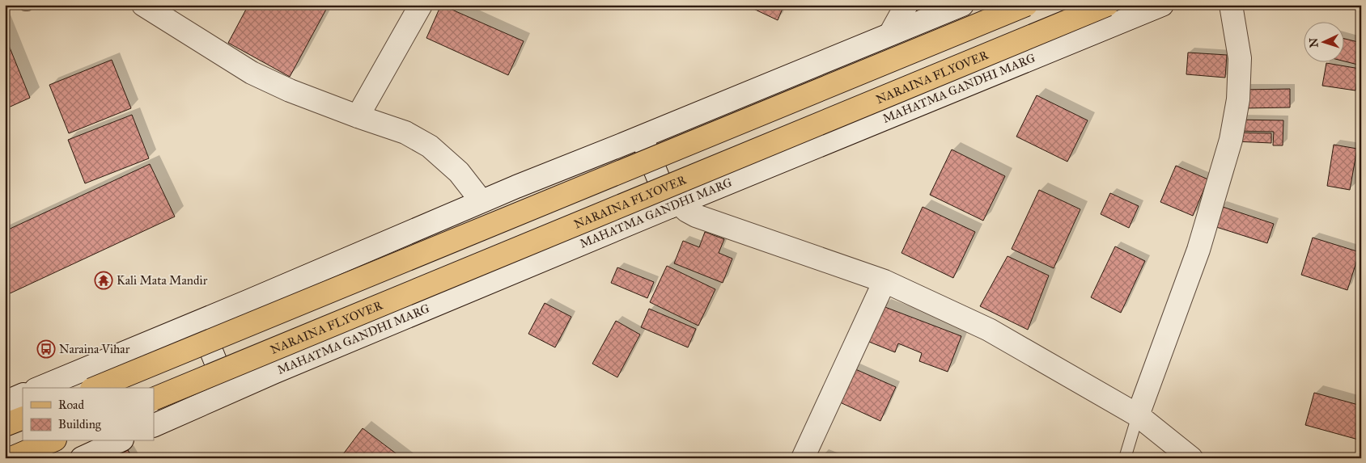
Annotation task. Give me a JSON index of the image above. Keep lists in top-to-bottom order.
{
  "streets": {
    "main road": ["NARAINA FLYOVER", "MAHATMA GANDHI MARG"]
  },
  "places": {
    "temple": ["Kali Mata Mandir"],
    "bus stop": ["Naraina Vihar"]
  },
  "legend": ["Road", "Building"],
  "north": "left"
}
